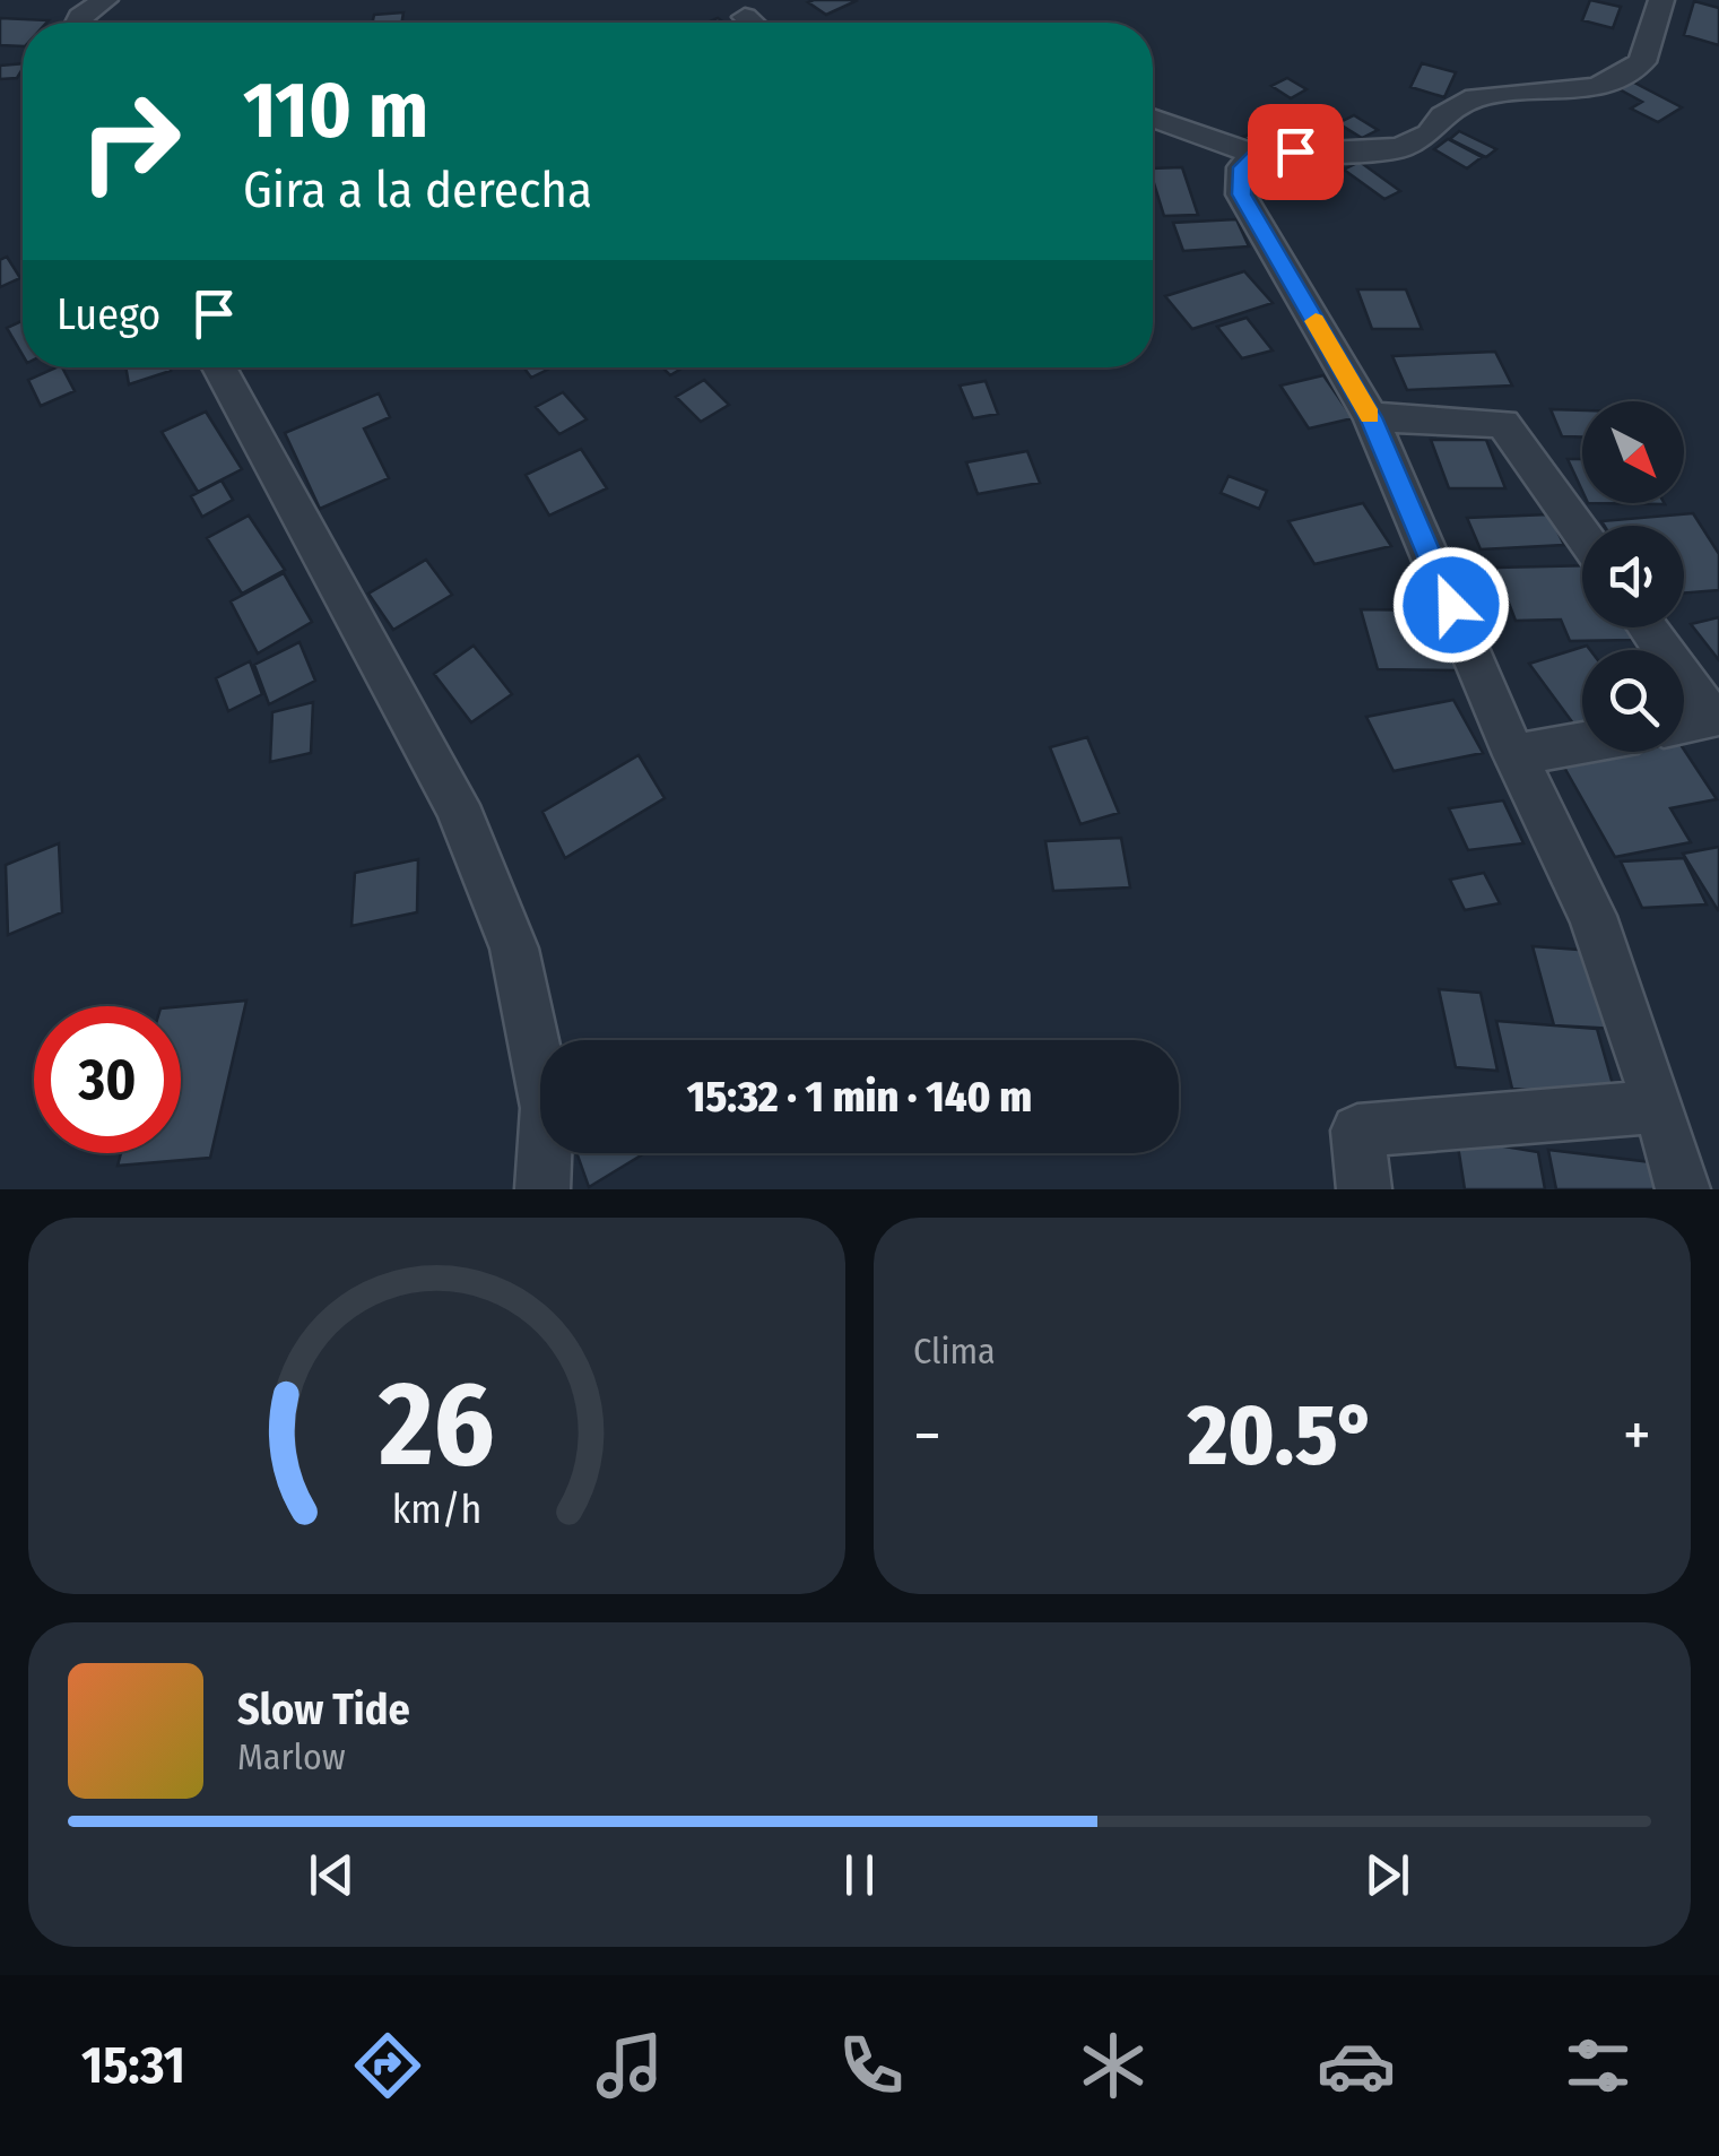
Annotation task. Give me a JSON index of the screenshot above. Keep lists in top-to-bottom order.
{
  "north": "bottom right",
  "page": {
    "turn": ["110 m", "Gira a la derecha"],
    "then": "Luego",
    "limit": "30",
    "trip": "15:32 · 1 min · 140 m",
    "tile": "Clima",
    "heat": ["−", "20.5°", "+"],
    "song": ["Slow Tide", "Marlow"],
    "tabs": "15:31",
    "gauge": ["26", "km/h"]
  }
}
